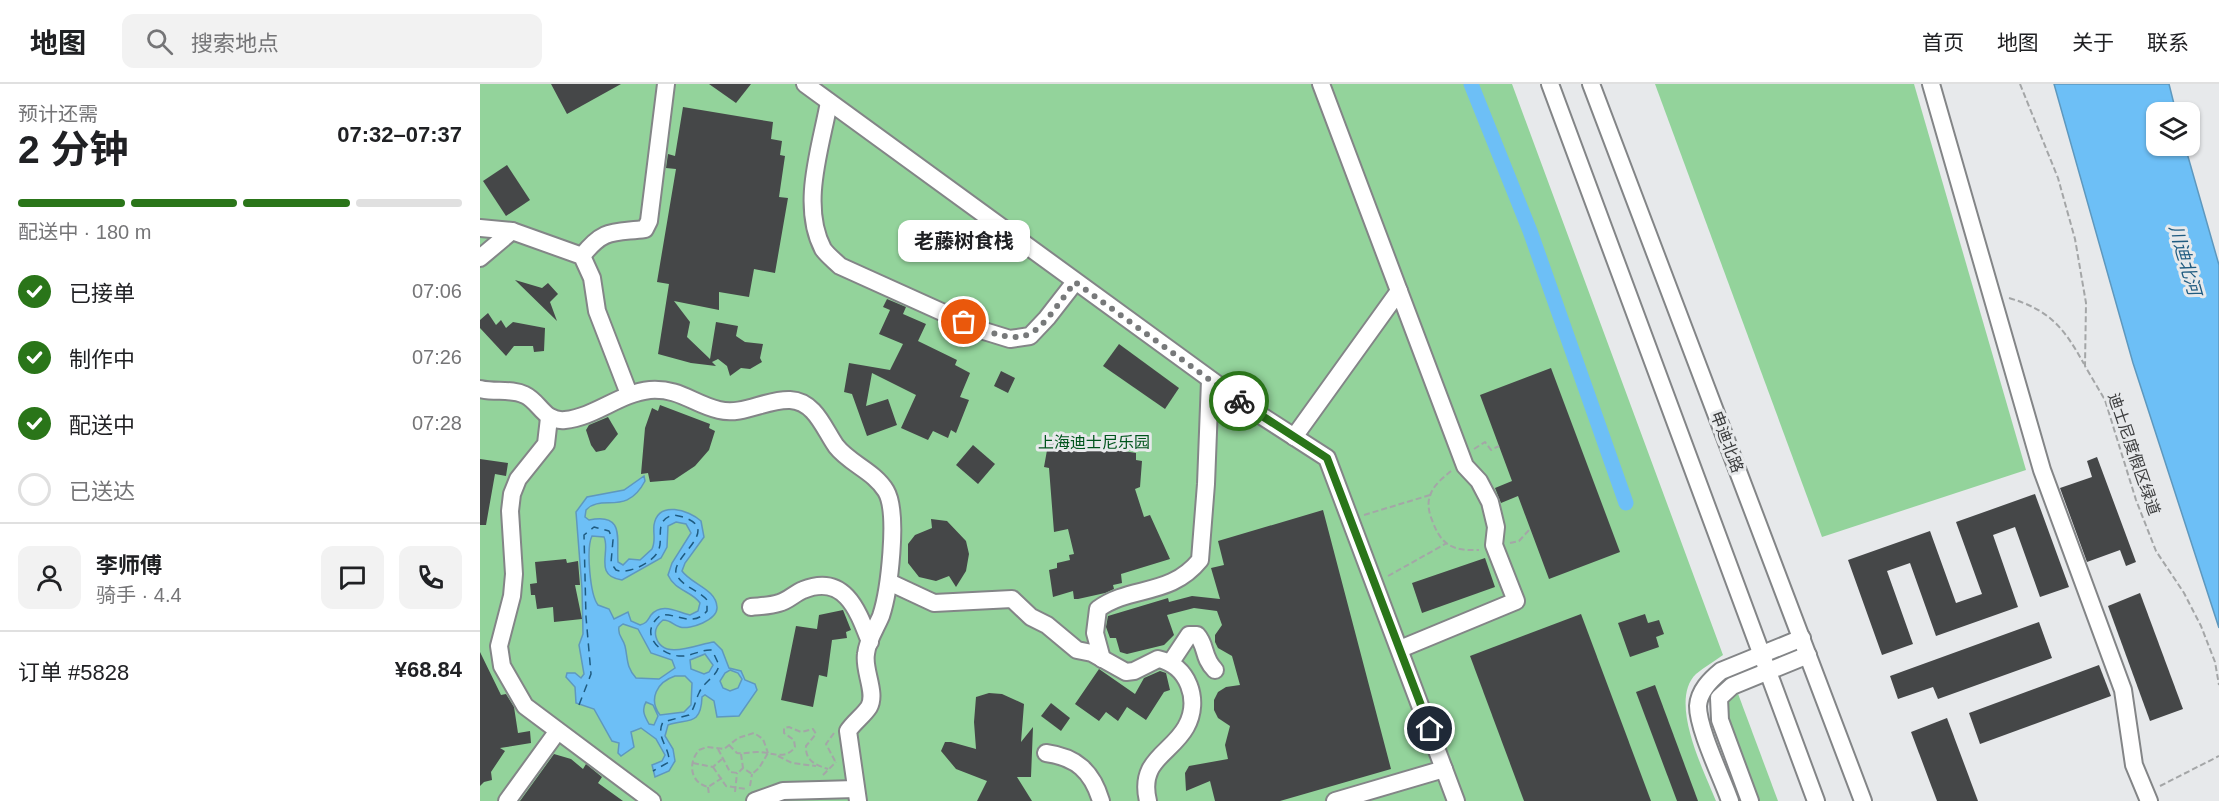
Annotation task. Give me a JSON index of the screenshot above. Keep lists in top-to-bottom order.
{
  "streets": {
    "street": ["申迪北路"],
    "path": ["迪士尼度假区绿道"]
  },
  "water": ["川迪北河"],
  "parks": ["上海迪士尼乐园"],
  "places": ["老藤树食栈"],
  "page": {
    "header": "地图",
    "search": "搜索地点",
    "nav": [
      "首页",
      "地图",
      "关于",
      "联系"
    ],
    "heading": ["2 分钟", "预计还需", "07:32–07:37"],
    "panel": [
      "李师傅",
      "骑手 · 4.4",
      "订单 #5828",
      "¥68.84"
    ],
    "bar": "配送中 · 180 m",
    "bubble": "老藤树食栈",
    "list": [
      ["已接单", "07:06"],
      ["制作中", "07:26"],
      ["配送中", "07:28"],
      "已送达"
    ]
  }
}
